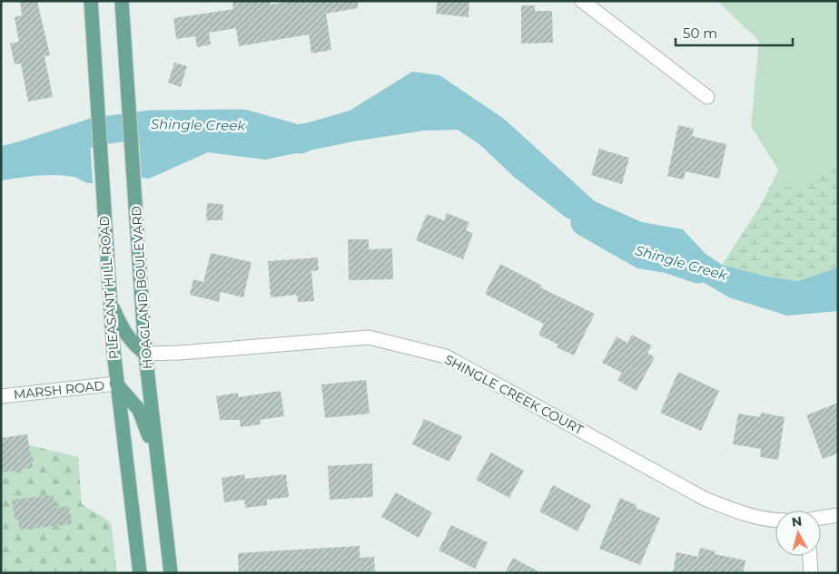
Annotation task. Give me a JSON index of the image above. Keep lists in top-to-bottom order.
{
  "streets": {
    "main road": ["PLEASANT HILL ROAD", "HOAGLAND BOULEVARD"],
    "street": ["MARSH ROAD", "SHINGLE CREEK COURT"]
  },
  "crossings": [
    ["PLEASANT HILL ROAD", "MARSH ROAD"],
    ["HOAGLAND BOULEVARD", "SHINGLE CREEK COURT"]
  ],
  "water": ["Shingle Creek"],
  "scale_bar": "50 m",
  "north": "top"
}
